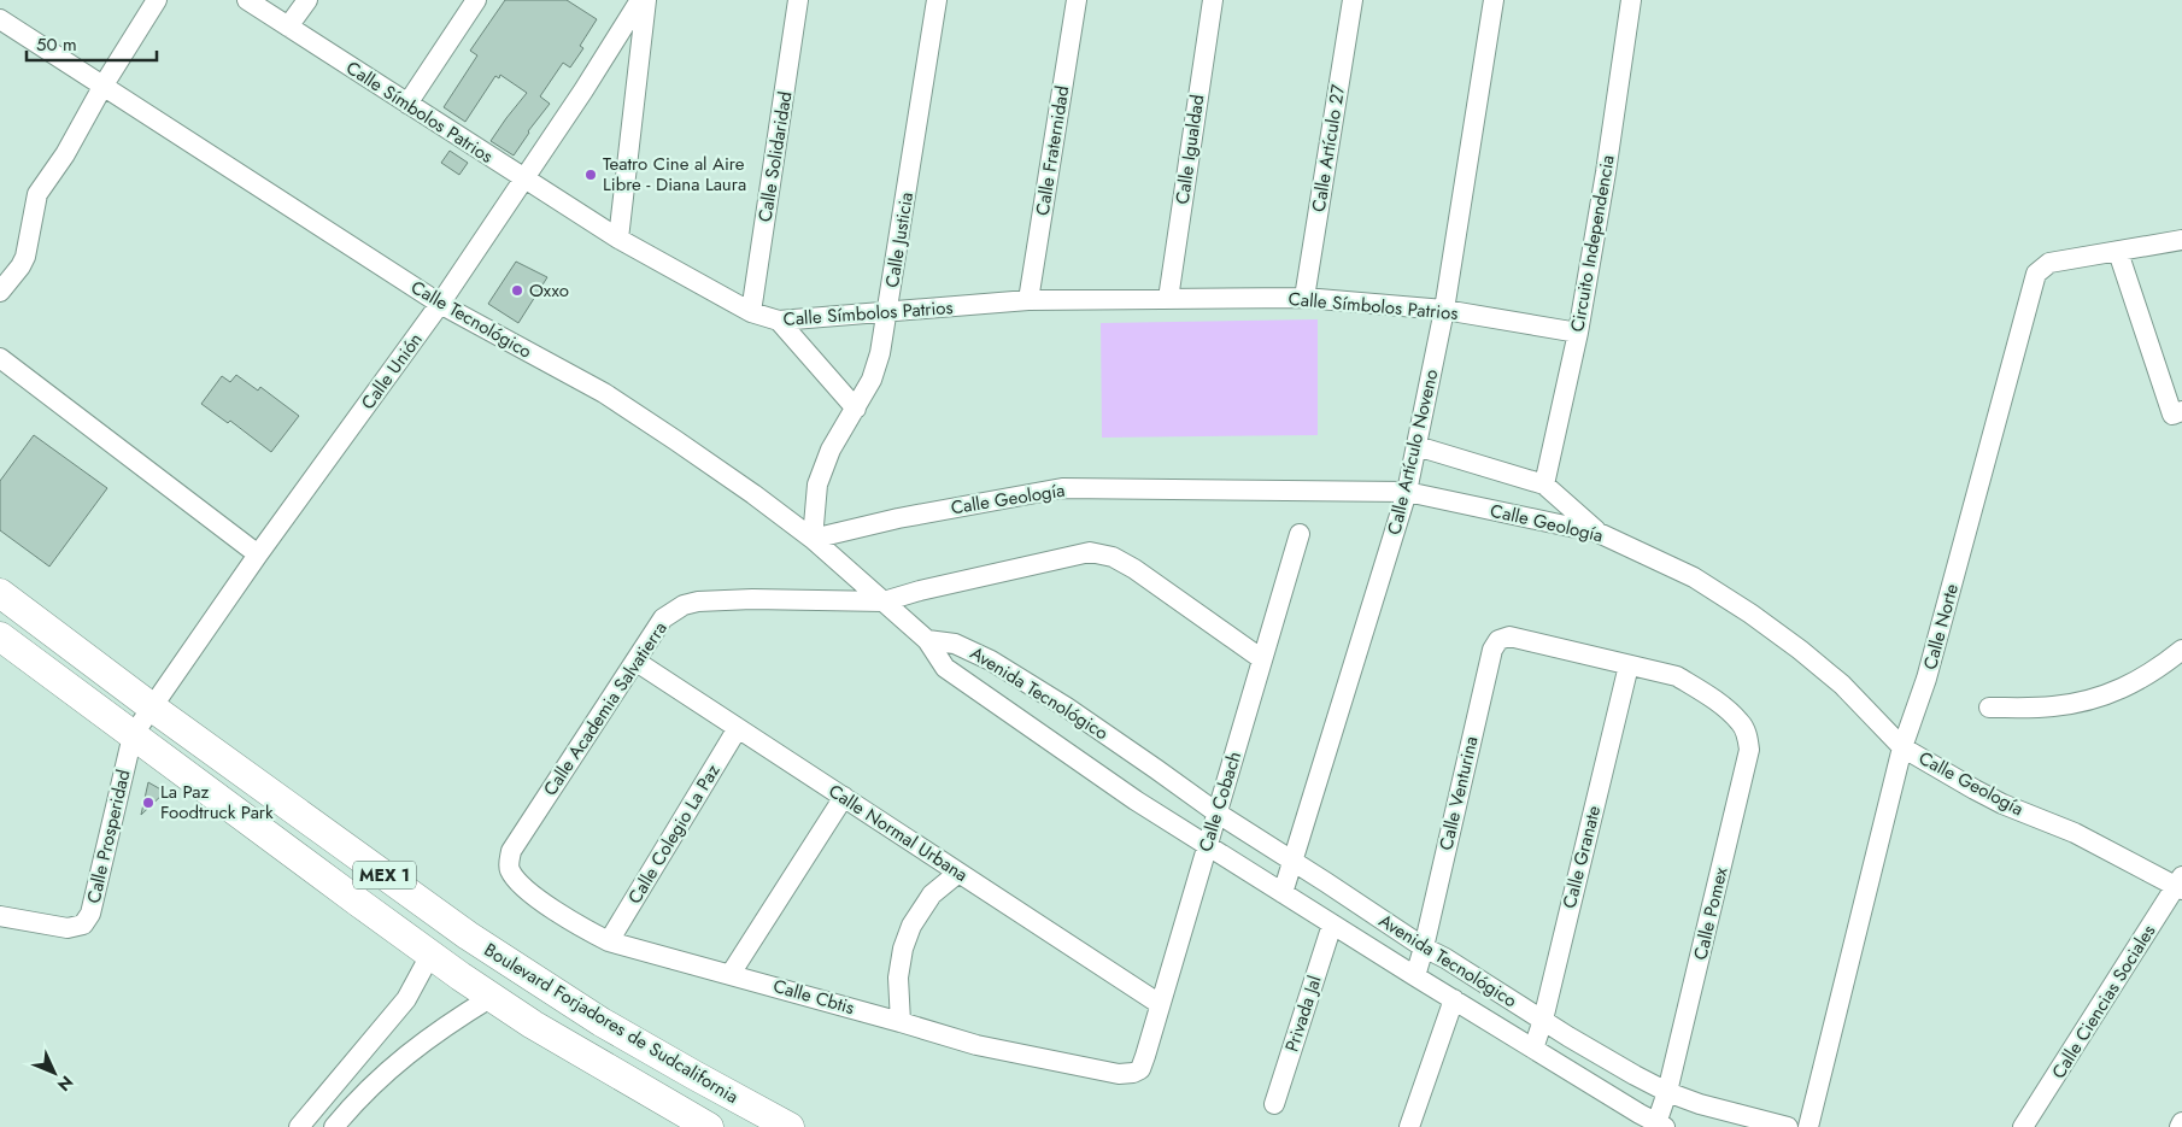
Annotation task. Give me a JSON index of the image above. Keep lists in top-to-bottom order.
{
  "streets": {
    "highway": ["MEX 1", "Boulevard Forjadores de Sudcalifornia"],
    "street": [
      "Calle Símbolos Patrios",
      "Calle Artículo 27",
      "Calle Igualdad",
      "Calle Fraternidad",
      "Calle Solidaridad",
      "Calle Justicia",
      "Circuito Independencia",
      "Calle Tecnológico",
      "Calle Unión",
      "Calle Artículo Noveno",
      "Calle Geología",
      "Calle Norte",
      "Avenida Tecnológico",
      "Calle Academia Salvatierra",
      "Calle Venturina",
      "Calle Cobach",
      "Calle Normal Urbana",
      "Calle Colegio La Paz",
      "Calle Prosperidad",
      "Calle Granate",
      "Calle Pomex",
      "Calle Cbtis",
      "Calle Ciencias Sociales",
      "Privada Jal"
    ]
  },
  "crossings": [
    ["Calle Símbolos Patrios", "Calle Artículo 27"],
    ["Calle Símbolos Patrios", "Calle Igualdad"],
    ["Calle Símbolos Patrios", "Calle Fraternidad"],
    ["Calle Símbolos Patrios", "Calle Solidaridad"],
    ["Calle Símbolos Patrios", "Calle Justicia"],
    ["Calle Símbolos Patrios", "Circuito Independencia"],
    ["Calle Símbolos Patrios", "Calle Unión"],
    ["Calle Símbolos Patrios", "Calle Artículo Noveno"],
    ["Calle Justicia", "Calle Tecnológico"],
    ["Calle Justicia", "Calle Geología"],
    ["Calle Tecnológico", "Calle Unión"],
    ["Calle Tecnológico", "Calle Geología"],
    ["Calle Tecnológico", "Avenida Tecnológico"],
    ["Calle Tecnológico", "Calle Academia Salvatierra"],
    ["Calle Unión", "Calle Prosperidad"],
    ["Calle Unión", "Boulevard Forjadores de Sudcalifornia"],
    ["Calle Artículo Noveno", "Calle Geología"],
    ["Calle Artículo Noveno", "Avenida Tecnológico"],
    ["Calle Geología", "Calle Norte"],
    ["Calle Geología", "Calle Ciencias Sociales"],
    ["Avenida Tecnológico", "Calle Venturina"],
    ["Avenida Tecnológico", "Calle Cobach"],
    ["Avenida Tecnológico", "Calle Granate"],
    ["Avenida Tecnológico", "Calle Pomex"],
    ["Avenida Tecnológico", "Privada Jal"],
    ["Calle Academia Salvatierra", "Calle Cobach"],
    ["Calle Academia Salvatierra", "Calle Normal Urbana"],
    ["Calle Academia Salvatierra", "Calle Cbtis"],
    ["Calle Venturina", "Calle Granate"],
    ["Calle Venturina", "Calle Pomex"],
    ["Calle Cobach", "Calle Normal Urbana"],
    ["Calle Cobach", "Calle Cbtis"],
    ["Calle Normal Urbana", "Calle Colegio La Paz"],
    ["Calle Colegio La Paz", "Calle Cbtis"],
    ["Calle Prosperidad", "Boulevard Forjadores de Sudcalifornia"],
    ["Calle Granate", "Calle Pomex"]
  ],
  "places": ["Teatro Cine al Aire Libre - Diana Laura", "Oxxo", "La Paz Foodtruck Park"],
  "scale_bar": "50 m",
  "north": "bottom right"
}
